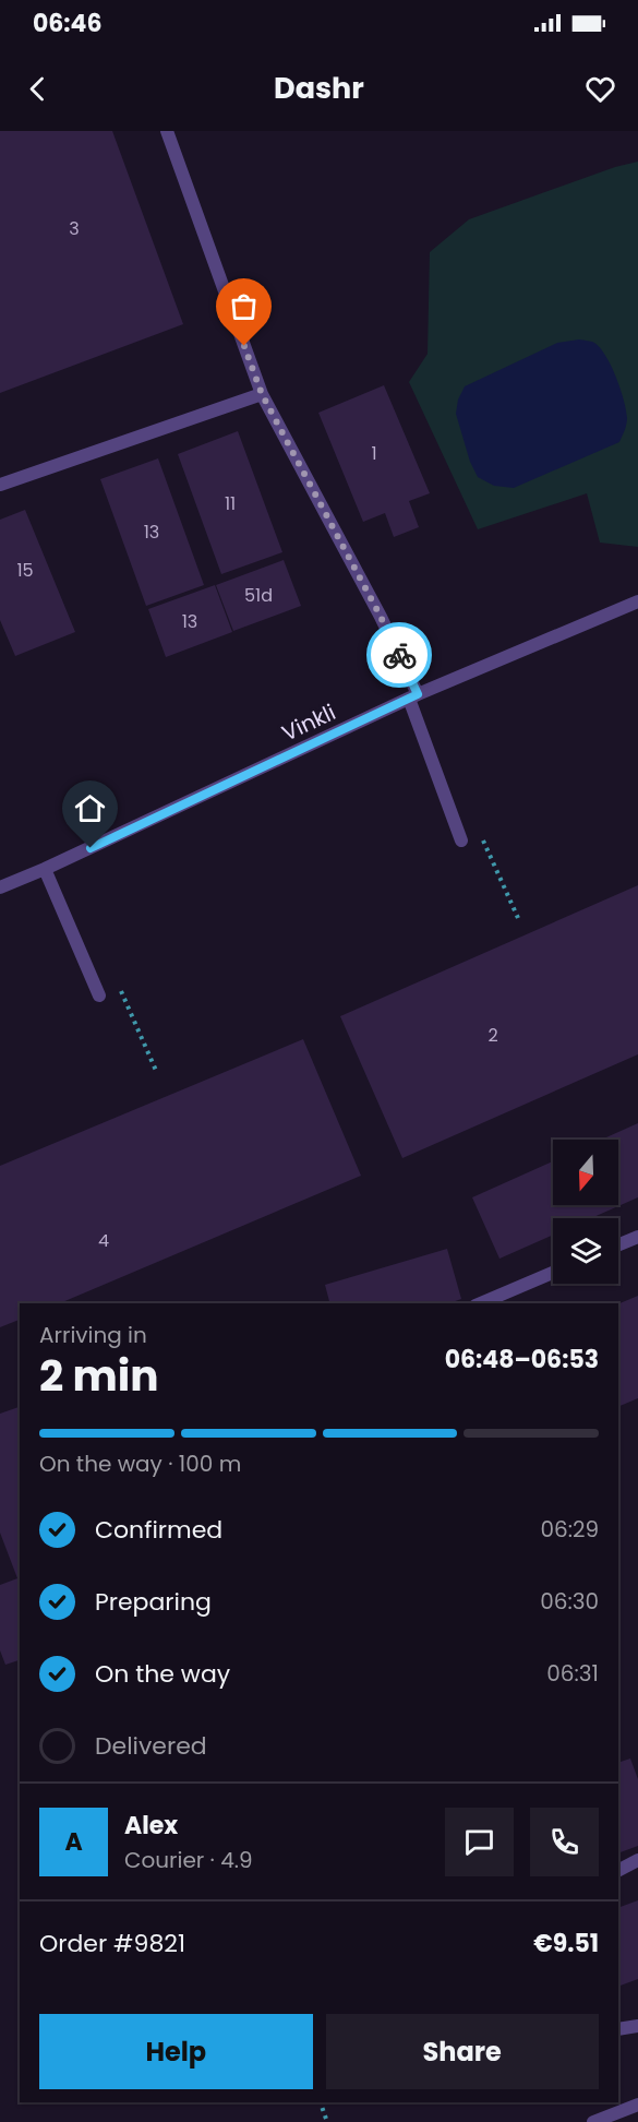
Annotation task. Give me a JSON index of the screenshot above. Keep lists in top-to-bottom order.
{
  "streets": {
    "lane": ["Vinkli"]
  },
  "house_numbers": [
    "3",
    "1",
    "11",
    "13",
    "15",
    "51d",
    "13",
    "2",
    "4"
  ],
  "north": "bottom",
  "page": {
    "status": "06:46",
    "header": "Dashr",
    "heading": ["2 min", "Arriving in", "06:48–06:53"],
    "panel": [
      "Alex",
      "Courier · 4.9",
      "Order #9821",
      "€9.51"
    ],
    "bar": "On the way · 100 m",
    "list": [
      ["Confirmed", "06:29"],
      ["Preparing", "06:30"],
      ["On the way", "06:31"],
      "Delivered"
    ],
    "round": "A",
    "buttons": ["Help", "Share"]
  }
}
